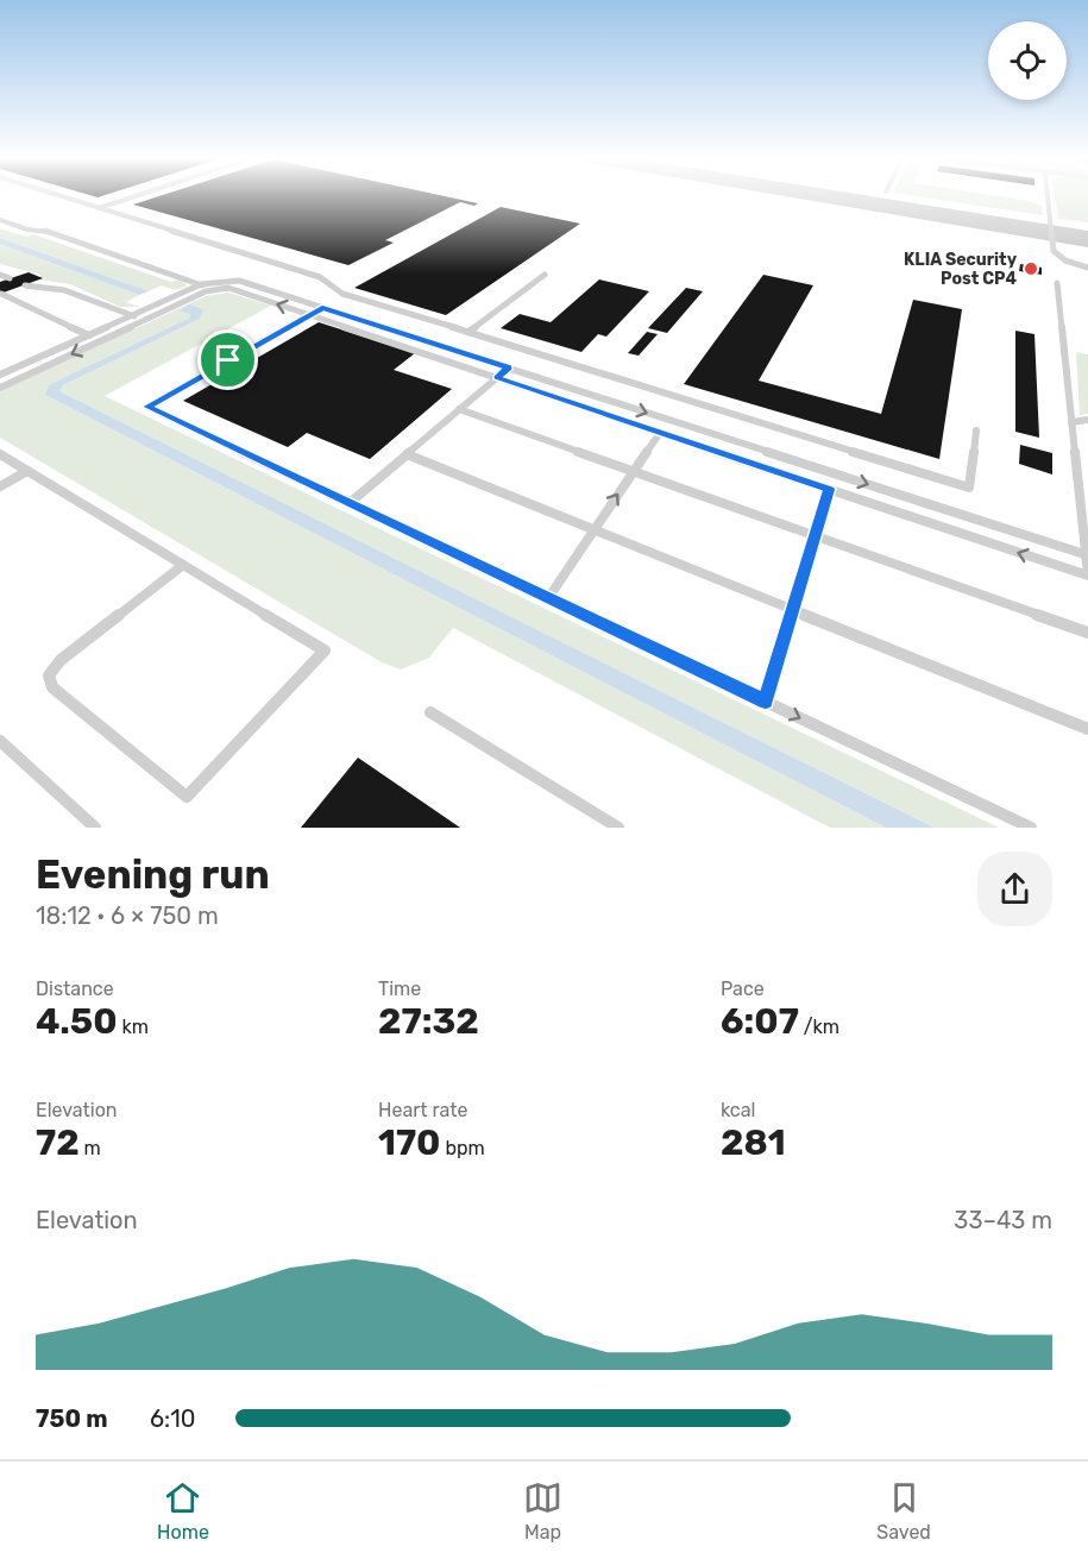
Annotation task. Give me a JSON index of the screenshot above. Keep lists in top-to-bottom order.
{
  "places": ["KLIA Security Post CP4"],
  "page": {
    "heading": ["Evening run", "18:12 · 6 × 750 m"],
    "stats": [
      ["Distance", "4.50 km"],
      ["Time", "27:32"],
      ["Pace", "6:07 /km"],
      ["Elevation", "72 m"],
      ["Heart rate", "170 bpm"],
      ["kcal", "281"]
    ],
    "chart": ["Elevation", "33–43 m"],
    "list": [
      {
        "name": "750 m",
        "note": "6:10"
      }
    ],
    "tabs": ["Home", "Map", "Saved"]
  }
}
